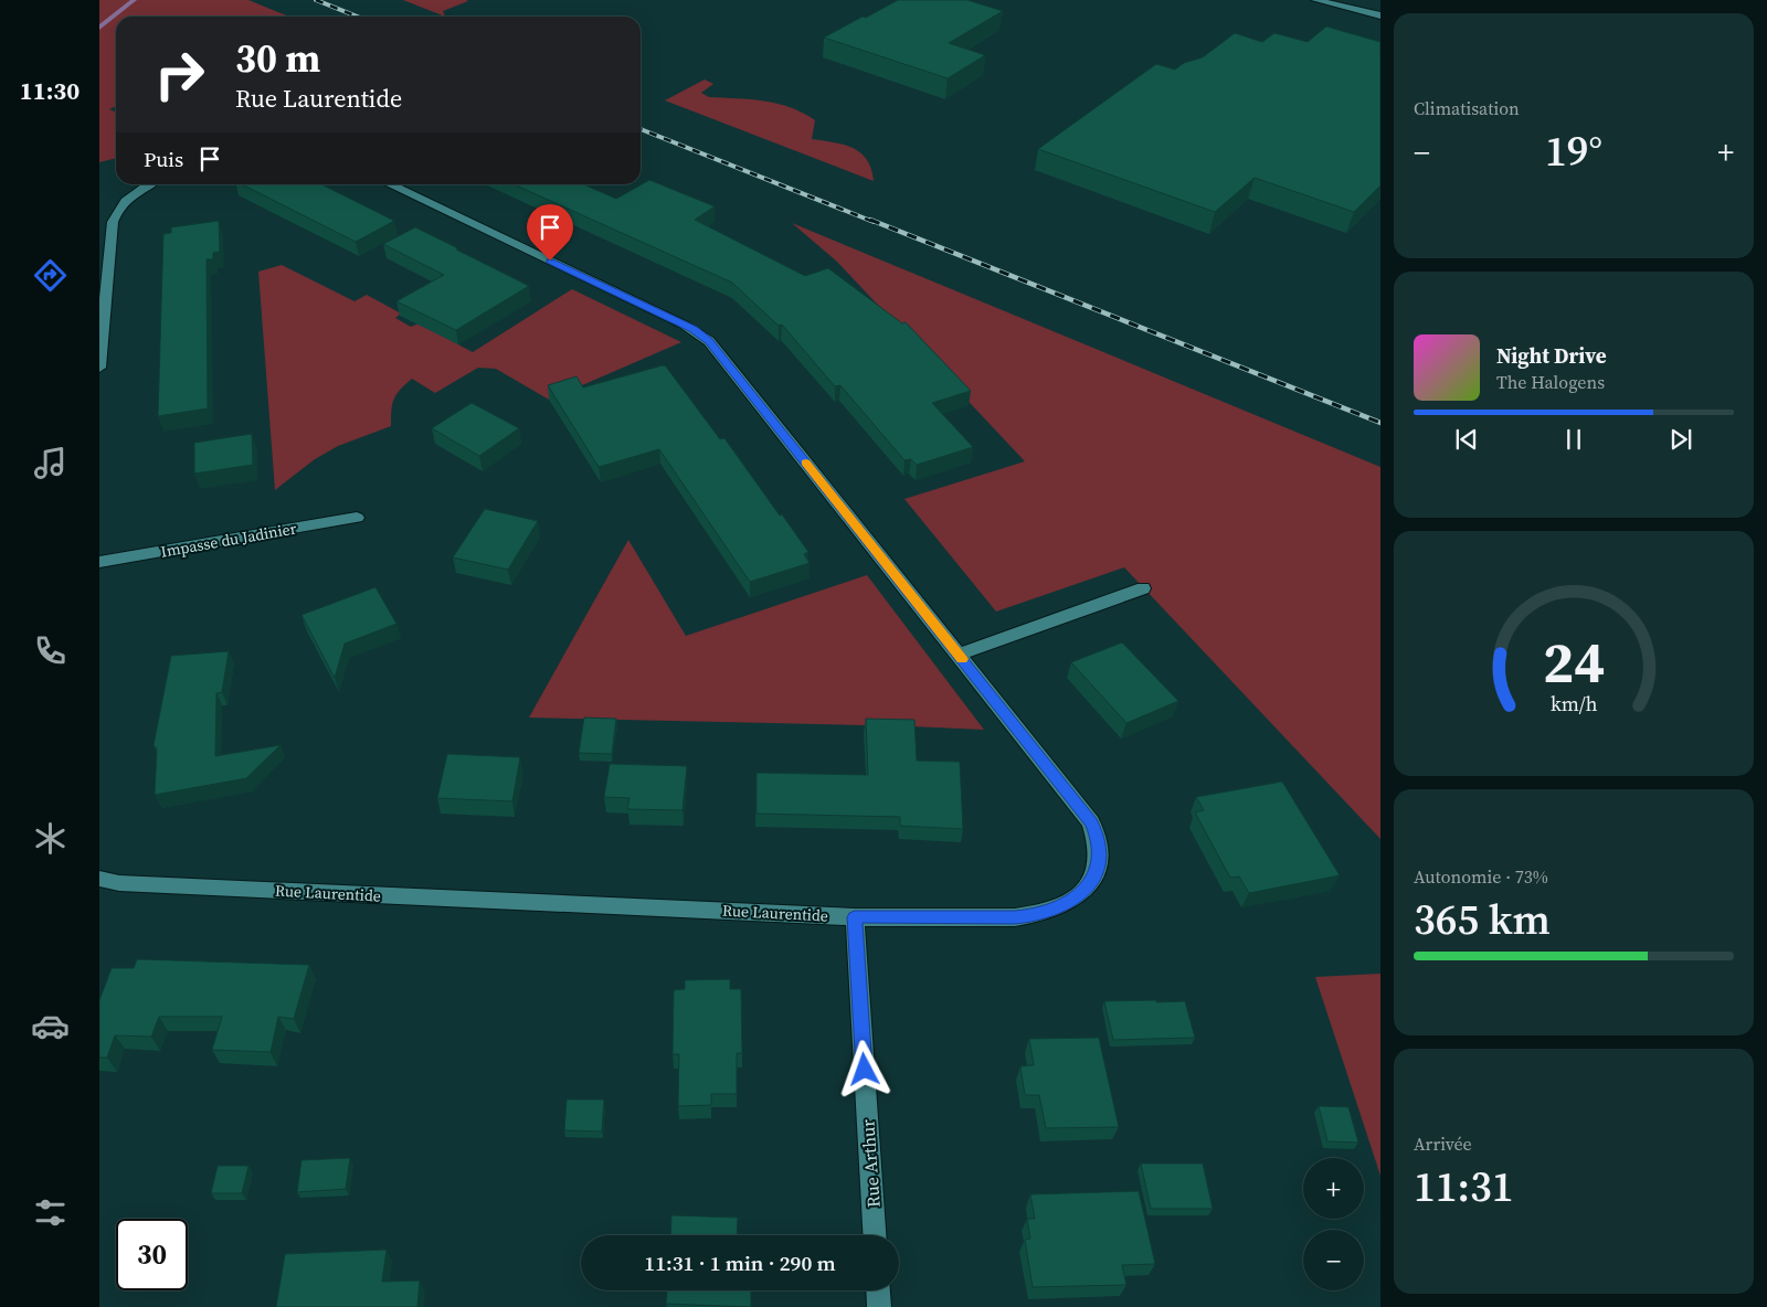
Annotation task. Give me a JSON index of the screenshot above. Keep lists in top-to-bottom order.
{
  "streets": {
    "street": ["Impasse du Jadinier", "Rue Laurentide", "Rue Arthur"]
  },
  "crossings": [
    ["Rue Laurentide", "Rue Arthur"]
  ],
  "page": {
    "tabs": "11:30",
    "tile": [
      "Climatisation",
      ["Autonomie · 73%", "365 km"],
      ["Arrivée", "11:31"]
    ],
    "turn": ["30 m", "Rue Laurentide"],
    "heat": ["−", "19°", "+"],
    "then": "Puis",
    "song": ["Night Drive", "The Halogens"],
    "map_buttons": ["+", "−"],
    "limit": "30",
    "trip": "11:31 · 1 min · 290 m",
    "gauge": ["24", "km/h"]
  }
}
